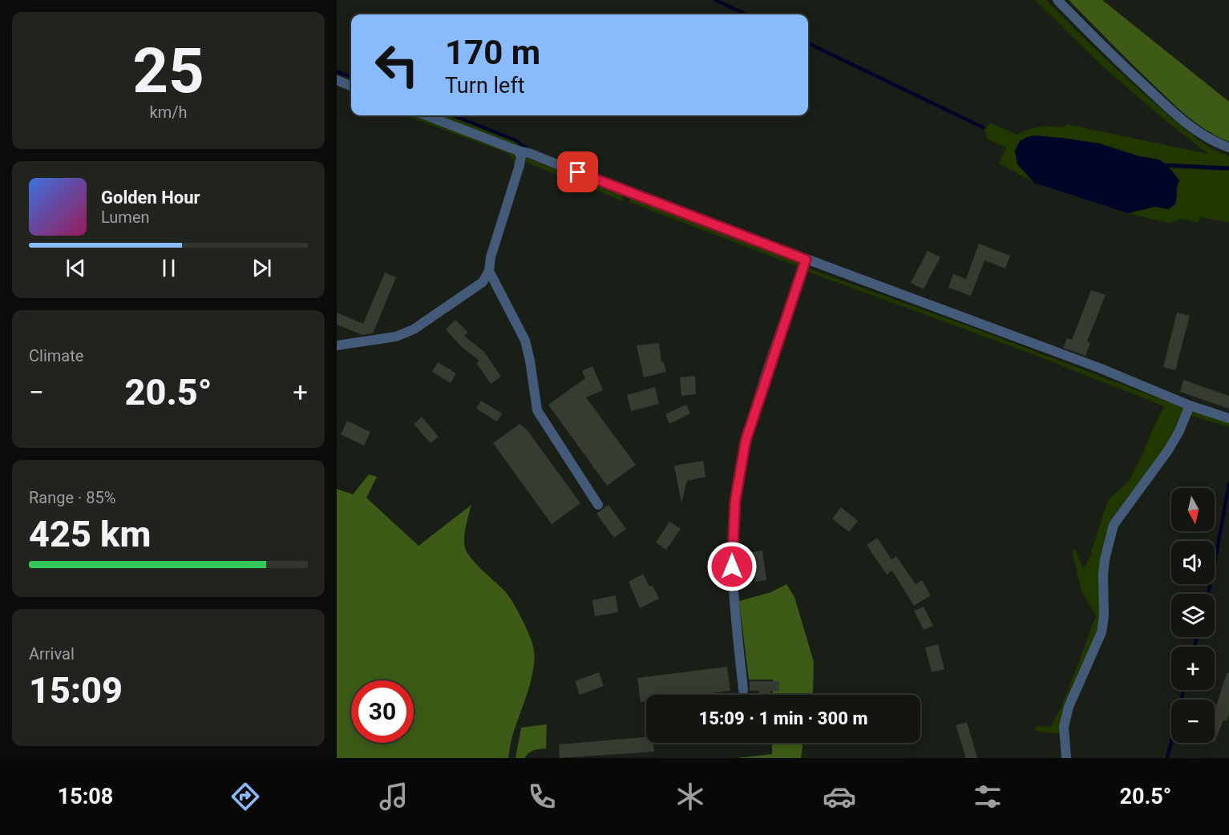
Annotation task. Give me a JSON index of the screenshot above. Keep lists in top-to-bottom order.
{
  "north": "bottom",
  "page": {
    "tile": [
      ["25", "km/h"],
      "Climate",
      ["Range · 85%", "425 km"],
      ["Arrival", "15:09"]
    ],
    "turn": ["170 m", "Turn left"],
    "song": ["Golden Hour", "Lumen"],
    "heat": ["−", "20.5°", "+"],
    "map_buttons": ["+", "−"],
    "limit": "30",
    "trip": "15:09 · 1 min · 300 m",
    "tabs": ["15:08", "20.5°"]
  }
}
